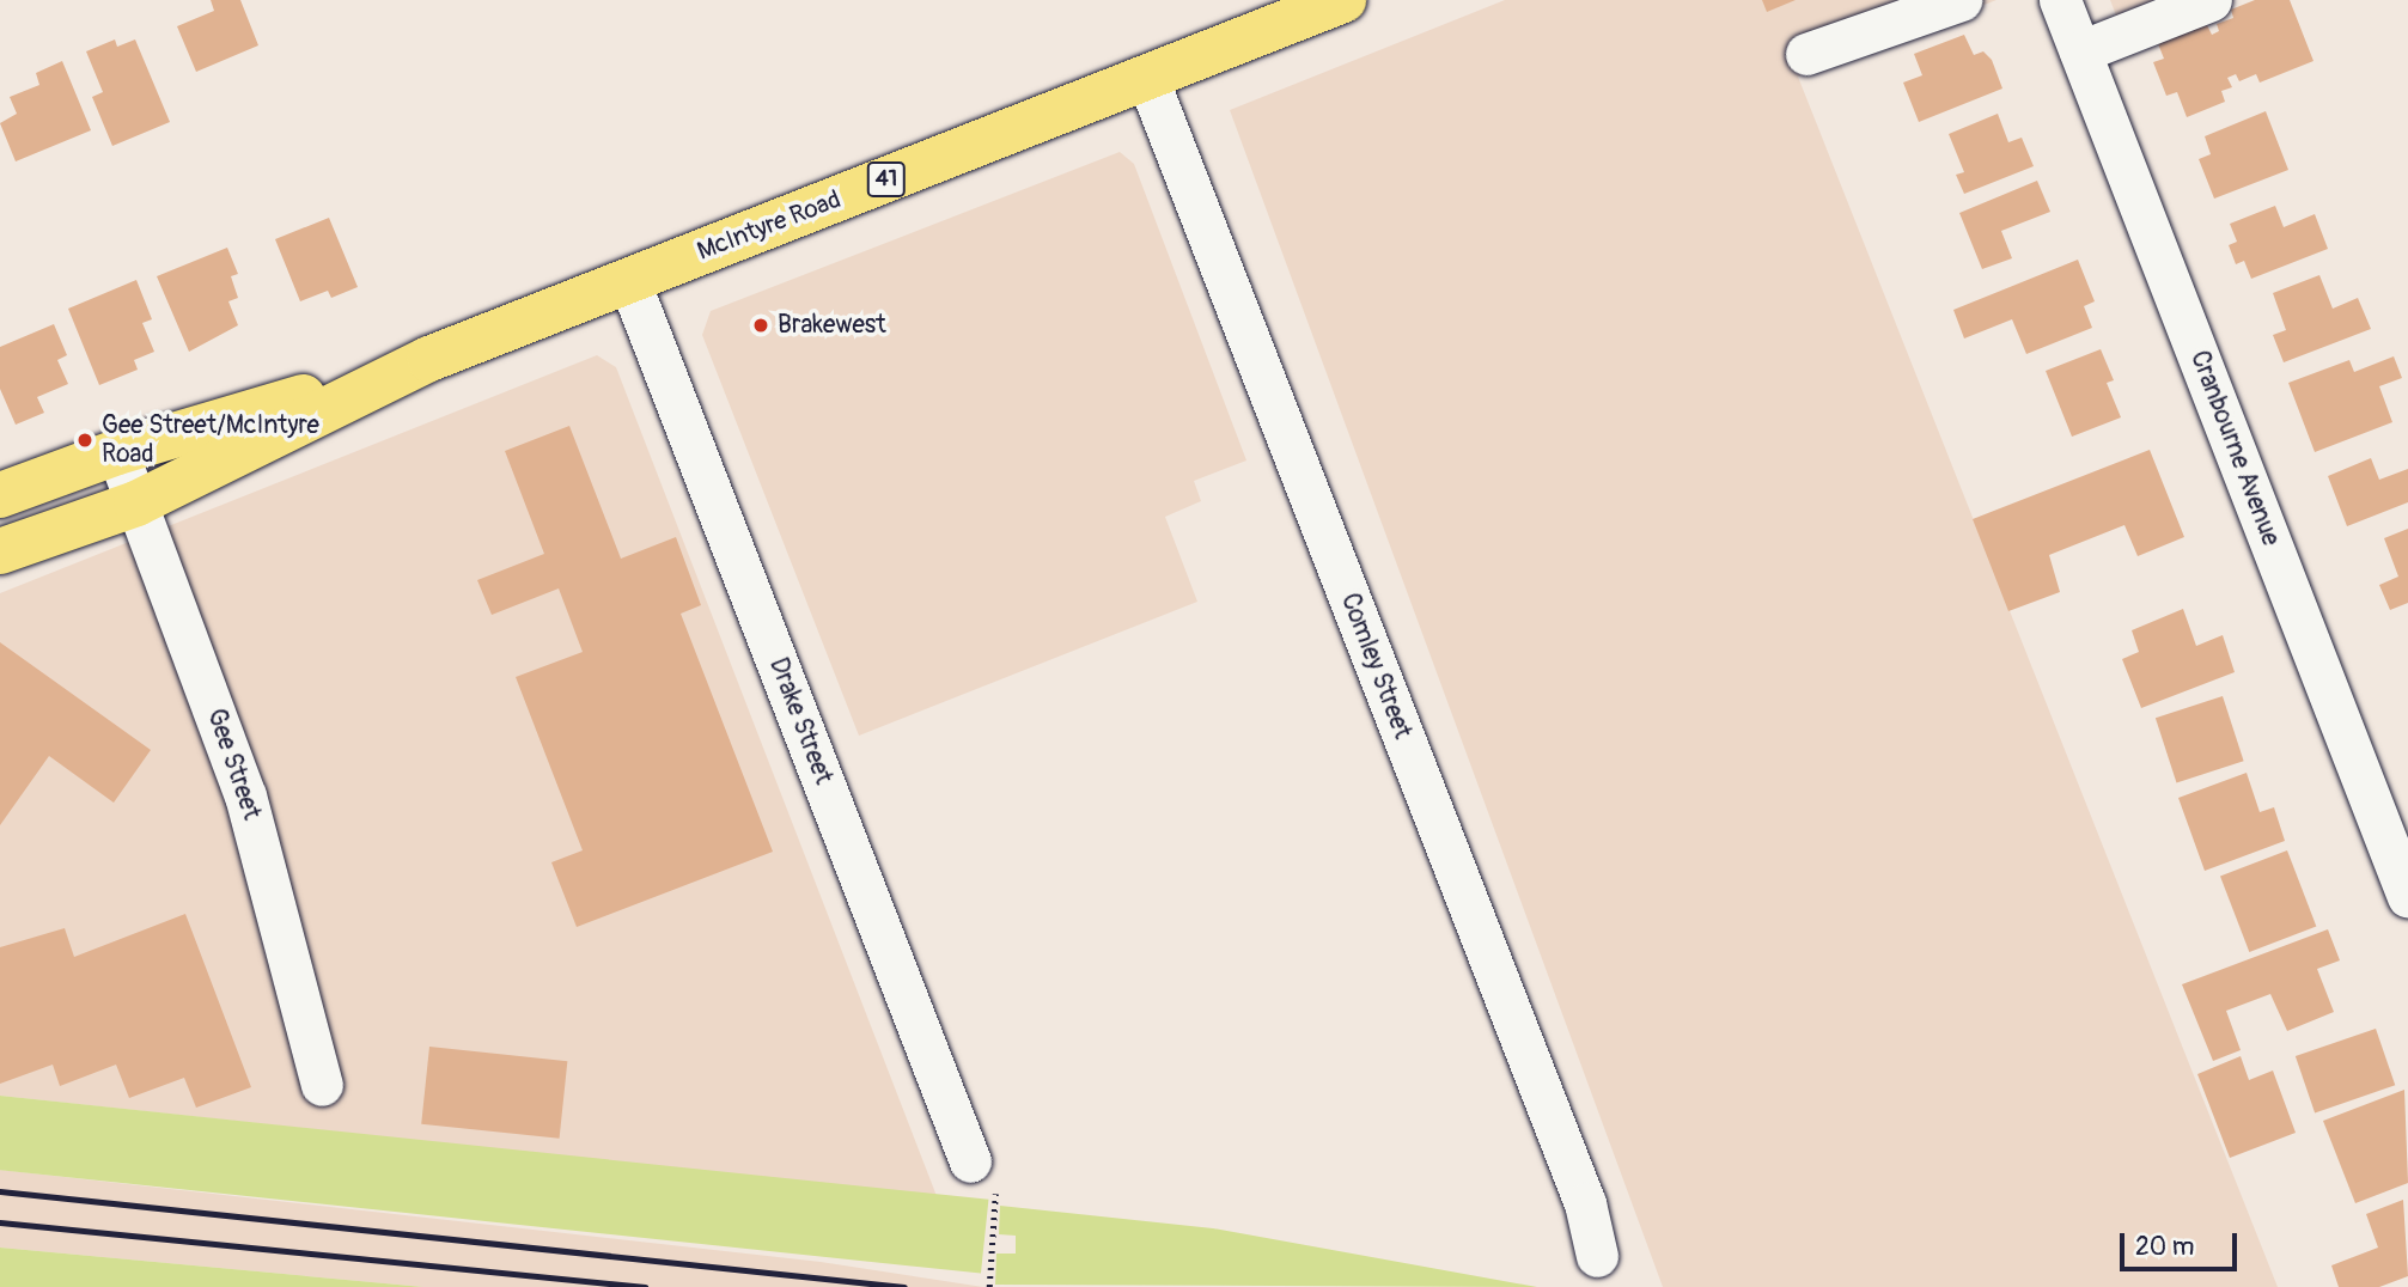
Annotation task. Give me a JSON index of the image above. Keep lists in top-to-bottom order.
{
  "streets": {
    "main road": ["41", "McIntyre Road"],
    "street": [
      "Cranbourne Avenue",
      "Comley Street",
      "Drake Street",
      "Gee Street"
    ]
  },
  "crossings": [
    ["McIntyre Road", "Comley Street"],
    ["McIntyre Road", "Drake Street"],
    ["McIntyre Road", "Gee Street"]
  ],
  "places": ["Brakewest", "Gee Street/McIntyre Road"],
  "scale_bar": "20 m"
}
